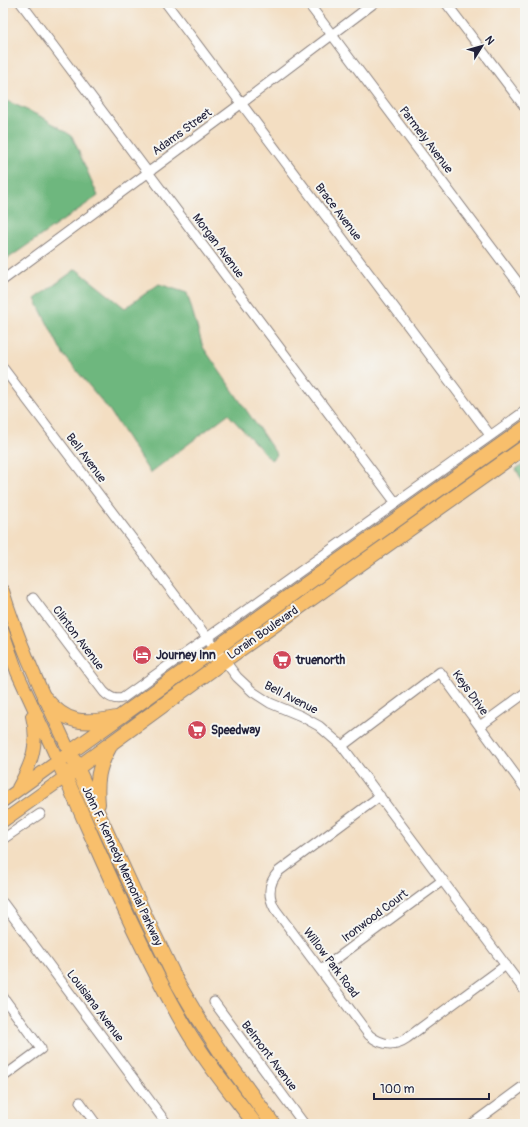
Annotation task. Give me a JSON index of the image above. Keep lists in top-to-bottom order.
{
  "streets": {
    "highway": ["Lorain Boulevard", "John F. Kennedy Memorial Parkway"],
    "street": [
      "Adams Street",
      "Parmely Avenue",
      "Brace Avenue",
      "Morgan Avenue",
      "Bell Avenue",
      "Clinton Avenue",
      "Keys Drive",
      "Ironwood Court",
      "Willow Park Road",
      "Louisiana Avenue",
      "Belmont Avenue"
    ]
  },
  "crossings": [
    ["Adams Street", "Parmely Avenue"],
    ["Adams Street", "Brace Avenue"],
    ["Adams Street", "Morgan Avenue"],
    ["Brace Avenue", "Lorain Boulevard"],
    ["Morgan Avenue", "Lorain Boulevard"],
    ["Bell Avenue", "Lorain Boulevard"],
    ["Bell Avenue", "Keys Drive"],
    ["Bell Avenue", "Ironwood Court"],
    ["Bell Avenue", "Willow Park Road"],
    ["Lorain Boulevard", "Clinton Avenue"],
    ["Lorain Boulevard", "John F. Kennedy Memorial Parkway"],
    ["Ironwood Court", "Willow Park Road"]
  ],
  "places": {
    "hotel": ["Journey Inn"],
    "supermarket": ["truenorth", "Speedway"]
  },
  "scale_bar": "100 m",
  "north": "top right"
}
